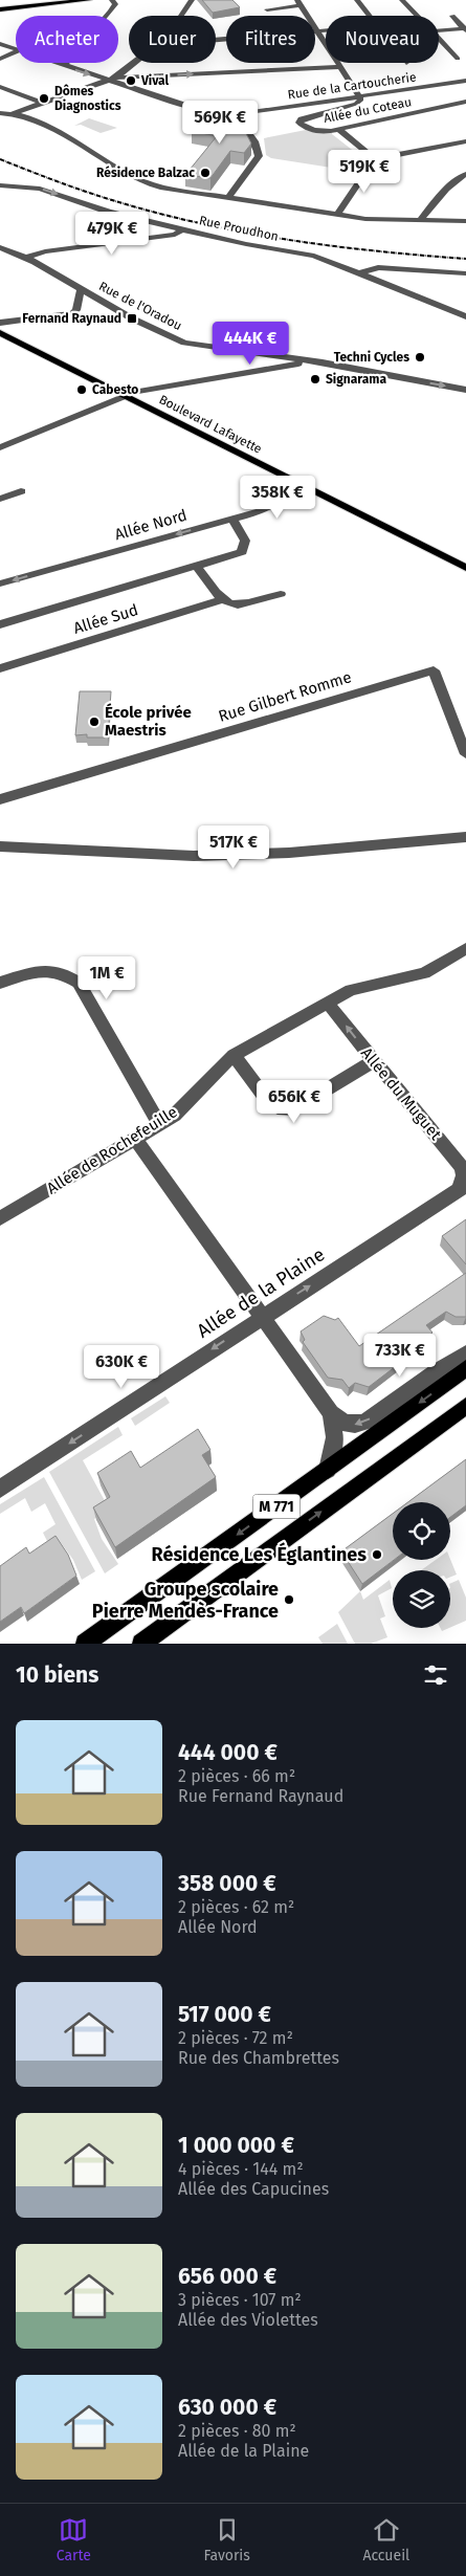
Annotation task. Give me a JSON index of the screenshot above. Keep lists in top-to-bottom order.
{
  "streets": {
    "main road": ["Boulevard Lafayette", "M 771"],
    "street": [
      "Rue de la Cartoucherie",
      "Allée du Coteau",
      "Rue Proudhon",
      "Rue de l'Oradou",
      "Allée Nord",
      "Allée Sud",
      "Rue Gilbert Romme",
      "Allée du Muguet",
      "Allée de Rochefeuille",
      "Allée de la Plaine"
    ]
  },
  "crossings": [
    ["Rue de la Cartoucherie", "Allée du Coteau"],
    ["Boulevard Lafayette", "Allée Nord"],
    ["Allée Nord", "Allée Sud"],
    ["Allée du Muguet", "Allée de Rochefeuille"],
    ["Allée du Muguet", "Allée de la Plaine"]
  ],
  "one_way": ["Allée Nord"],
  "places": {
    "other": [
      "Vival",
      "Dômes Diagnostics",
      "Résidence Balzac",
      "Techni Cycles",
      "Signarama",
      "Cabesto",
      "École privée Maestris",
      "Résidence Les Églantines",
      "Groupe scolaire Pierre Mendès-France"
    ],
    "transit": ["Fernand Raynaud"]
  },
  "page": {
    "chip": [
      "Acheter",
      "Louer",
      "Filtres",
      "Nouveau"
    ],
    "price": [
      "569K €",
      "519K €",
      "479K €",
      "444K €",
      "358K €",
      "517K €",
      "1M €",
      "656K €",
      "733K €",
      "630K €"
    ],
    "heading": "10 biens",
    "list": [
      {
        "name": "444 000 €",
        "note": "2 pièces · 66 m² · Rue Fernand Raynaud"
      },
      {
        "name": "358 000 €",
        "note": "2 pièces · 62 m² · Allée Nord"
      },
      {
        "name": "517 000 €",
        "note": "2 pièces · 72 m² · Rue des Chambrettes"
      },
      {
        "name": "1 000 000 €",
        "note": "4 pièces · 144 m² · Allée des Capucines"
      },
      {
        "name": "656 000 €",
        "note": "3 pièces · 107 m² · Allée des Violettes"
      },
      {
        "name": "630 000 €",
        "note": "2 pièces · 80 m² · Allée de la Plaine"
      }
    ],
    "tabs": ["Carte", "Favoris", "Accueil"]
  }
}
